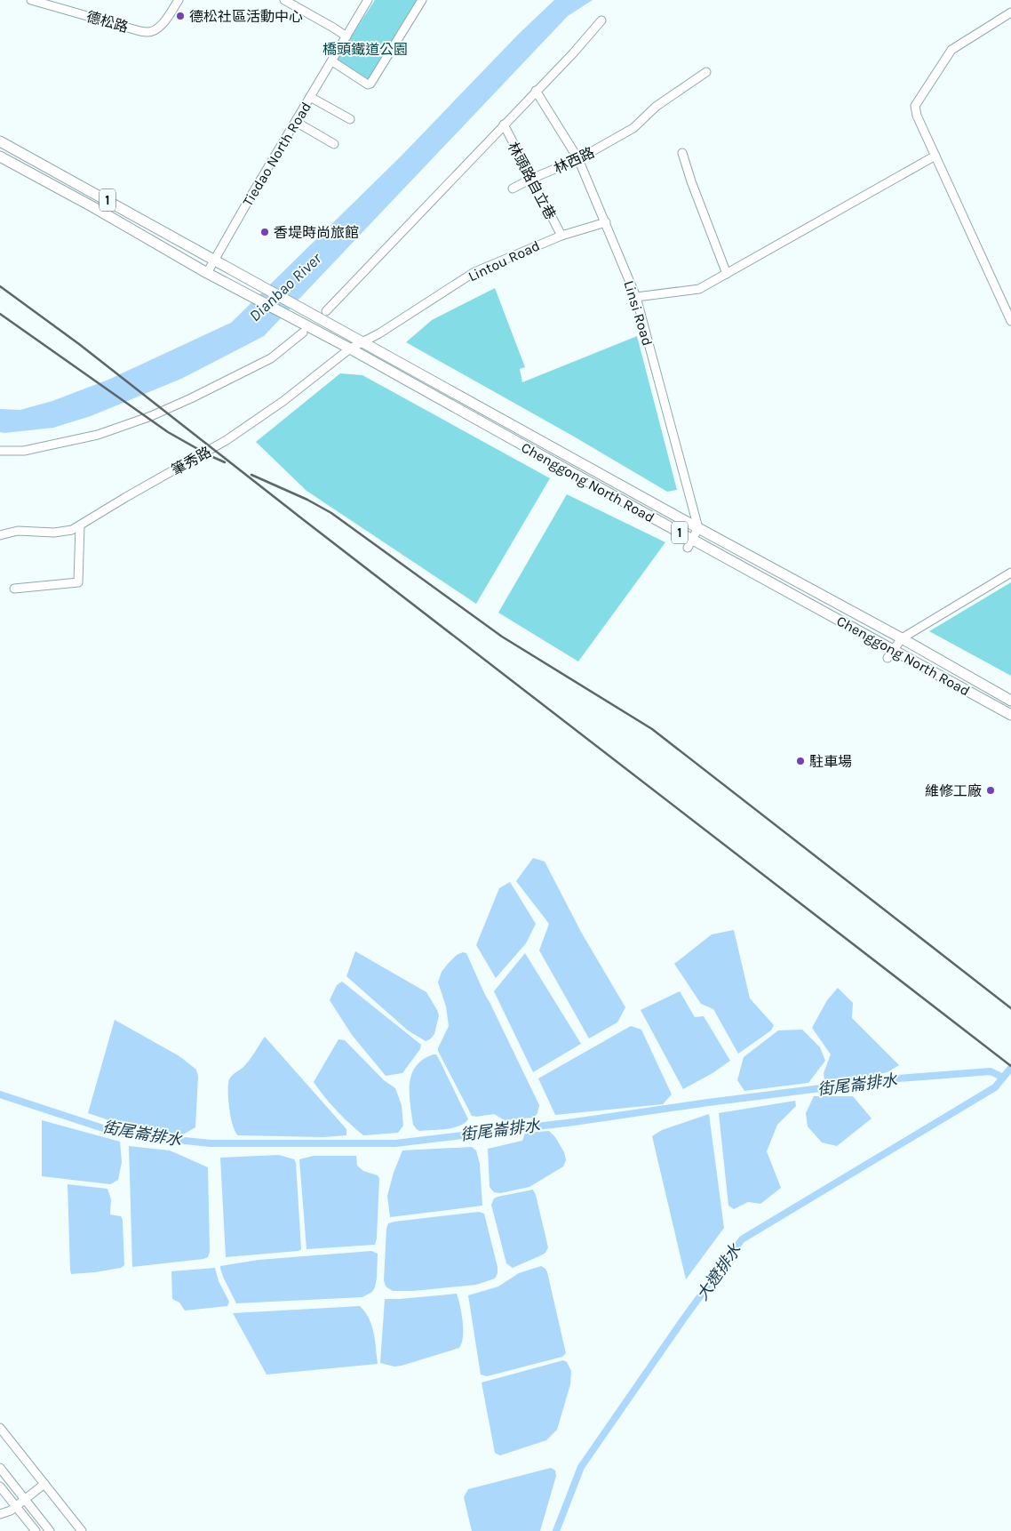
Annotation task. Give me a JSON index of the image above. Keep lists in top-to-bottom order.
{
  "streets": {
    "main road": ["1", "Chenggong North Road"],
    "street": [
      "德松路",
      "Tiedao North Road",
      "林西路",
      "林頭路自立巷",
      "Lintou Road",
      "Linsi Road",
      "筆秀路"
    ]
  },
  "crossings": [
    ["Tiedao North Road", "1"],
    ["Tiedao North Road", "Chenggong North Road"],
    ["林西路", "林頭路自立巷"],
    ["林西路", "Linsi Road"],
    ["林頭路自立巷", "Lintou Road"],
    ["1", "Chenggong North Road"],
    ["Lintou Road", "Linsi Road"],
    ["Lintou Road", "筆秀路"],
    ["Lintou Road", "Chenggong North Road"],
    ["Linsi Road", "Chenggong North Road"],
    ["筆秀路", "Chenggong North Road"]
  ],
  "water": ["Dianbao River", "街尾崙排水", "大遼排水"],
  "parks": ["橋頭鐵道公園"],
  "places": [
    "德松社區活動中心",
    "香堤時尚旅館",
    "駐車場",
    "維修工廠"
  ]
}
